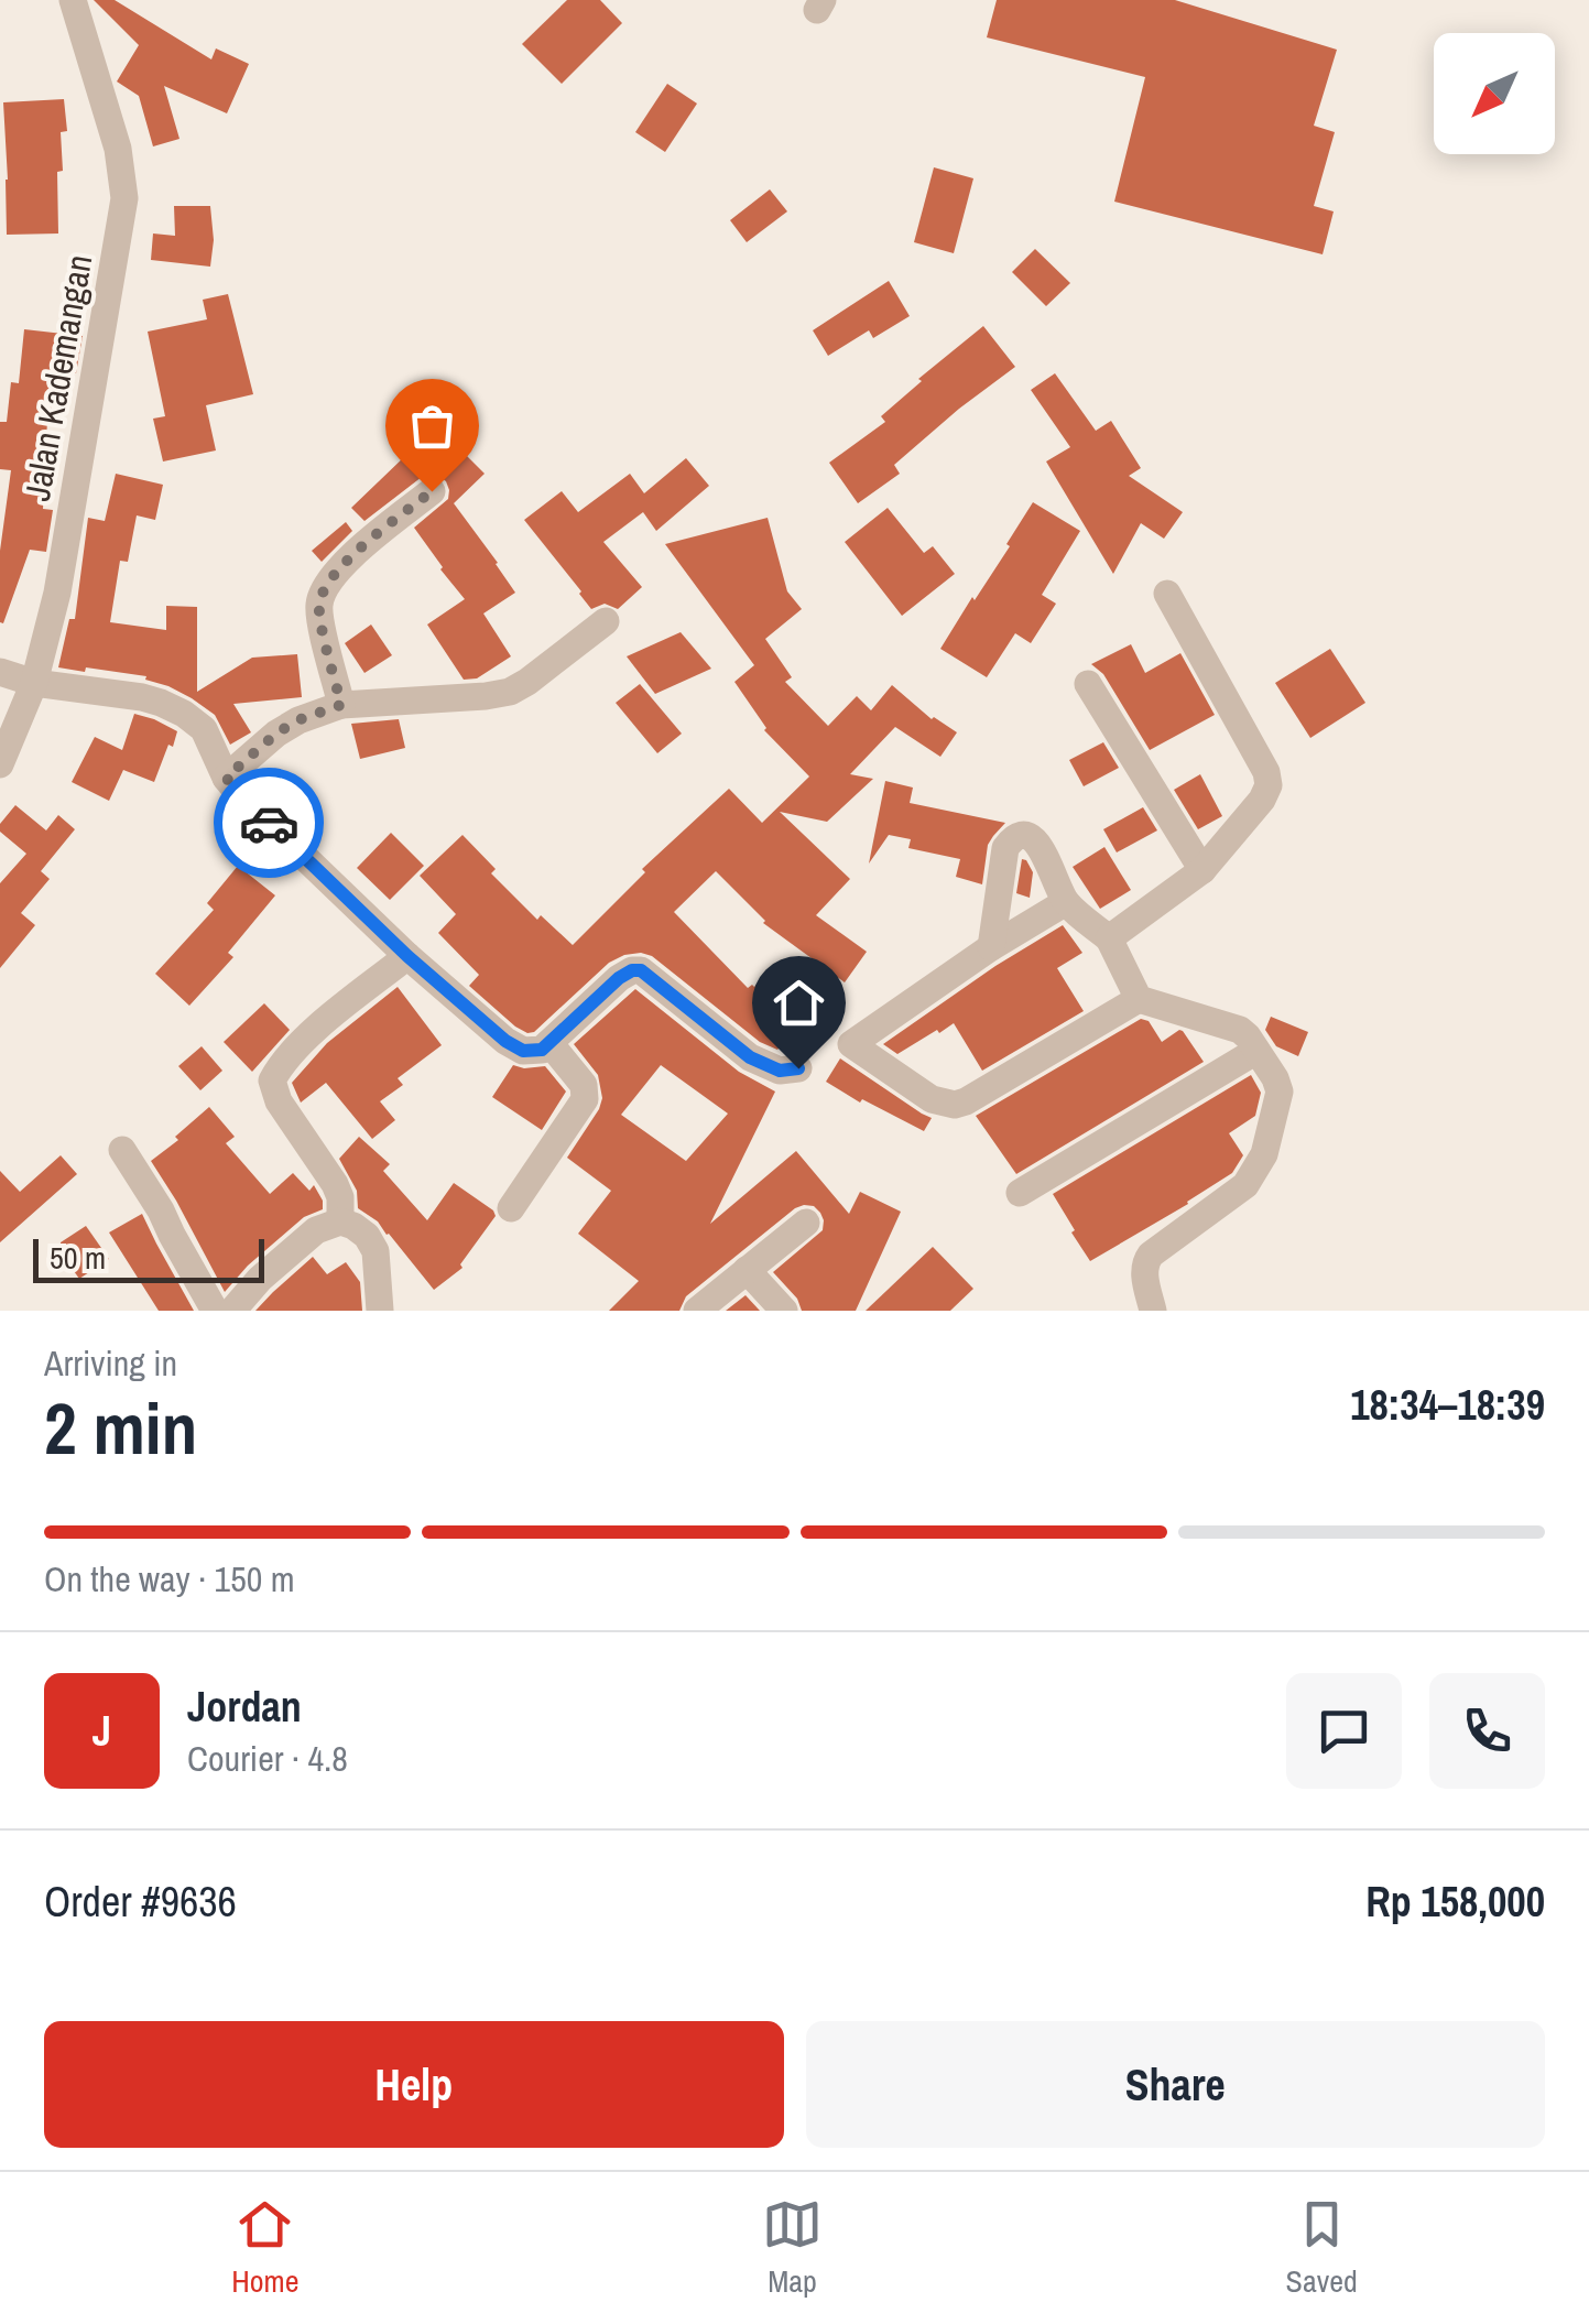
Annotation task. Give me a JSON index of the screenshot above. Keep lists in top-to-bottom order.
{
  "streets": {
    "street": ["Jalan Kademangan"]
  },
  "scale_bar": "50 m",
  "north": "bottom left",
  "page": {
    "scale": "50 m",
    "heading": ["2 min", "Arriving in", "18:34–18:39"],
    "panel": [
      "Jordan",
      "Courier · 4.8",
      "Order #9636",
      "Rp 158,000"
    ],
    "bar": "On the way · 150 m",
    "round": "J",
    "buttons": ["Help", "Share"],
    "tabs": ["Home", "Map", "Saved"]
  }
}
